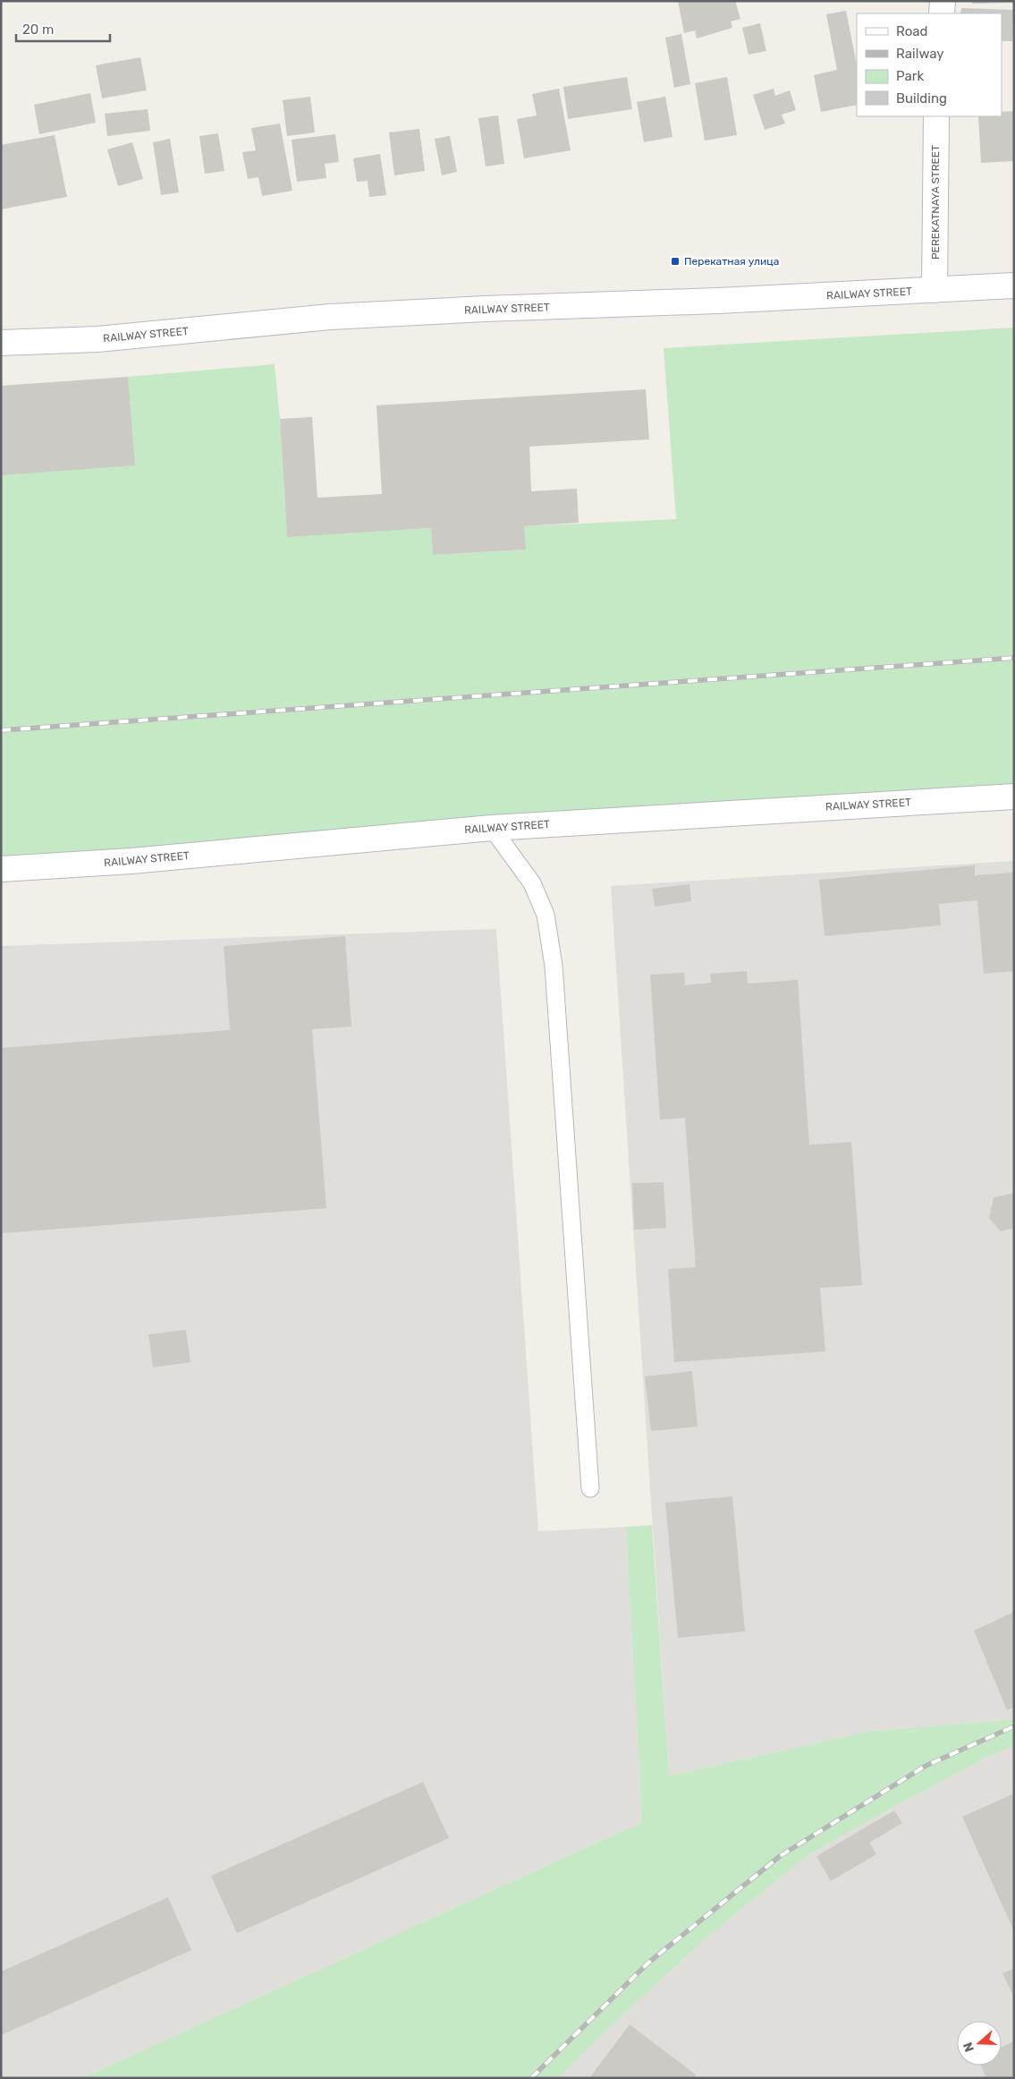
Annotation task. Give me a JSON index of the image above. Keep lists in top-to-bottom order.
{
  "streets": {
    "street": ["PEREKATNAYA STREET", "RAILWAY STREET"]
  },
  "crossings": [
    ["PEREKATNAYA STREET", "RAILWAY STREET"]
  ],
  "places": {
    "transit": ["Перекатная улица"]
  },
  "legend": [
    "Road",
    "Railway",
    "Park",
    "Building"
  ],
  "scale_bar": "20 m",
  "north": "left"
}
